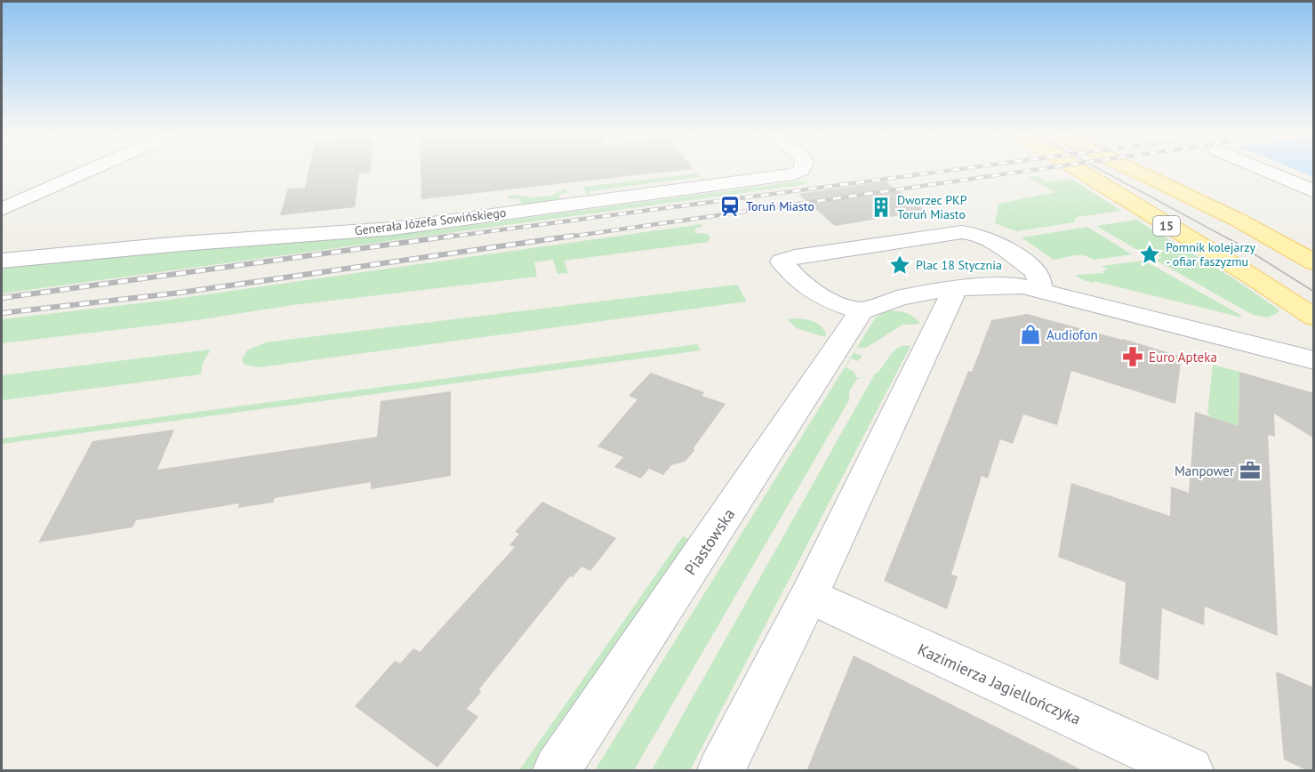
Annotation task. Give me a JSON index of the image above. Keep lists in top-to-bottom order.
{
  "streets": {
    "main road": ["15"],
    "street": ["Generała Józefa Sowińskiego", "Piastowska", "Kazimierza Jagiellończyka"]
  },
  "places": {
    "station": ["Toruń Miasto"],
    "building": ["Dworzec PKP Toruń Miasto"],
    "place": ["Pomnik kolejarzy - ofiar faszyzmu", "Plac 18 Stycznia"],
    "shop": ["Audiofon"],
    "pharmacy": ["Euro Apteka"],
    "office": ["Manpower"]
  }
}
